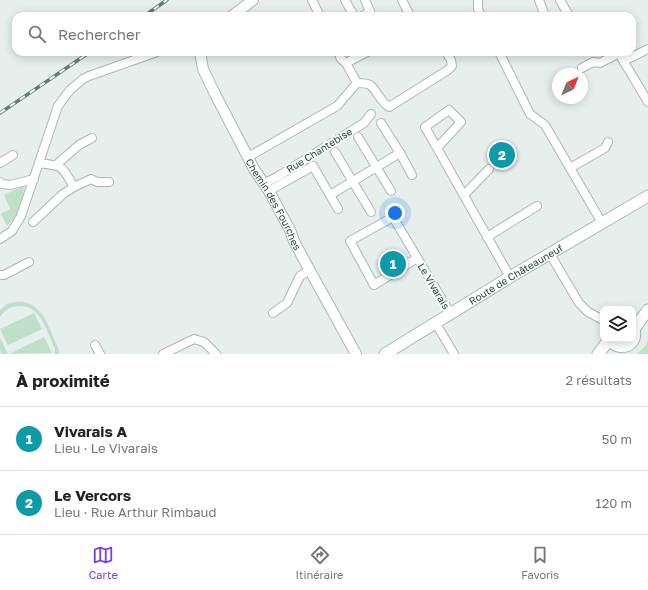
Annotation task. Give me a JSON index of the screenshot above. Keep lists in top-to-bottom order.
{
  "streets": {
    "main road": ["Route de Châteauneuf"],
    "street": ["Rue Chantebise", "Chemin des Fourches", "Le Vivarais"]
  },
  "crossings": [
    ["Rue Chantebise", "Chemin des Fourches"],
    ["Route de Châteauneuf", "Le Vivarais"]
  ],
  "north": "top right",
  "page": {
    "search": "Rechercher",
    "pins": ["2", "1"],
    "heading": ["À proximité", "2 résultats"],
    "list": [
      {
        "mark": "1",
        "name": "Vivarais A",
        "note": "Lieu · Le Vivarais",
        "value": "50 m"
      },
      {
        "mark": "2",
        "name": "Le Vercors",
        "note": "Lieu · Rue Arthur Rimbaud",
        "value": "120 m"
      }
    ],
    "nav": ["Carte", "Itinéraire", "Favoris"]
  }
}
